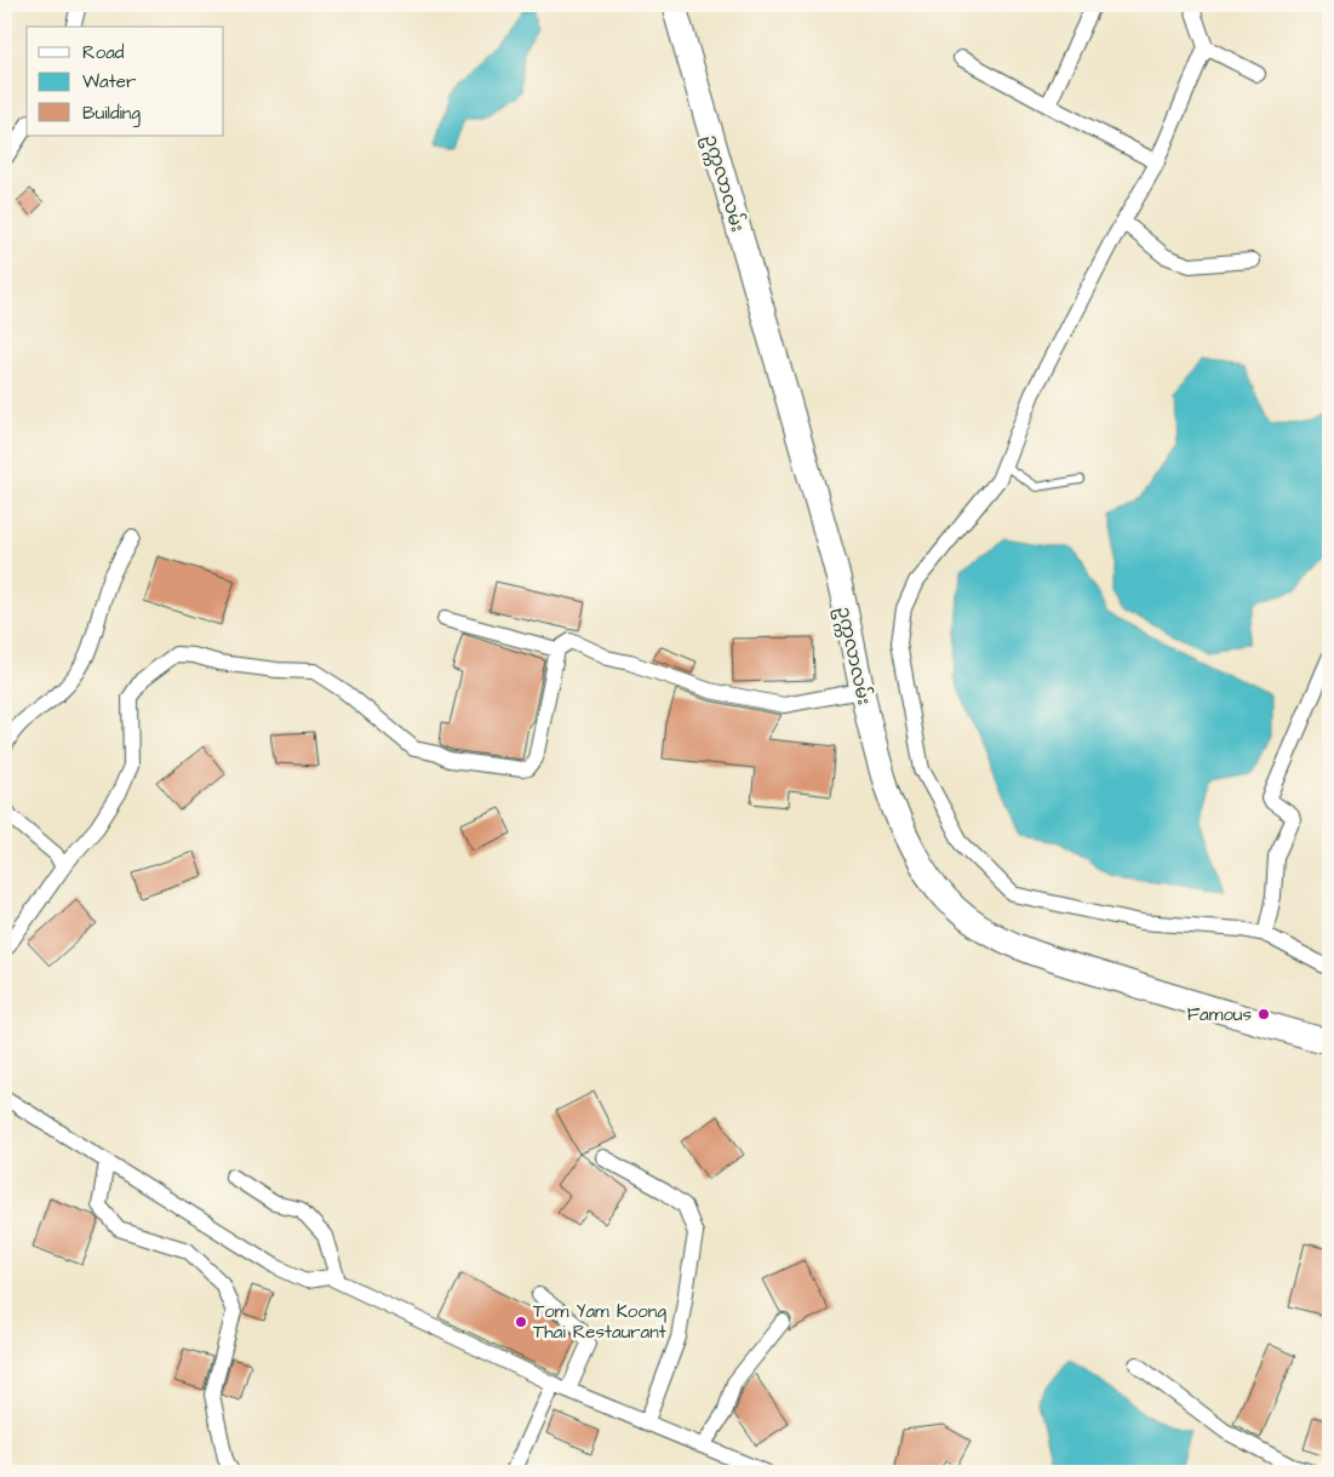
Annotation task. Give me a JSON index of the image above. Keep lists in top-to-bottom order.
{
  "streets": {
    "main road": ["ဥက္ကလာလမ်း"]
  },
  "places": ["Famous", "Tom Yam Koong Thai Restaurant"],
  "legend": ["Road", "Water", "Building"]
}
